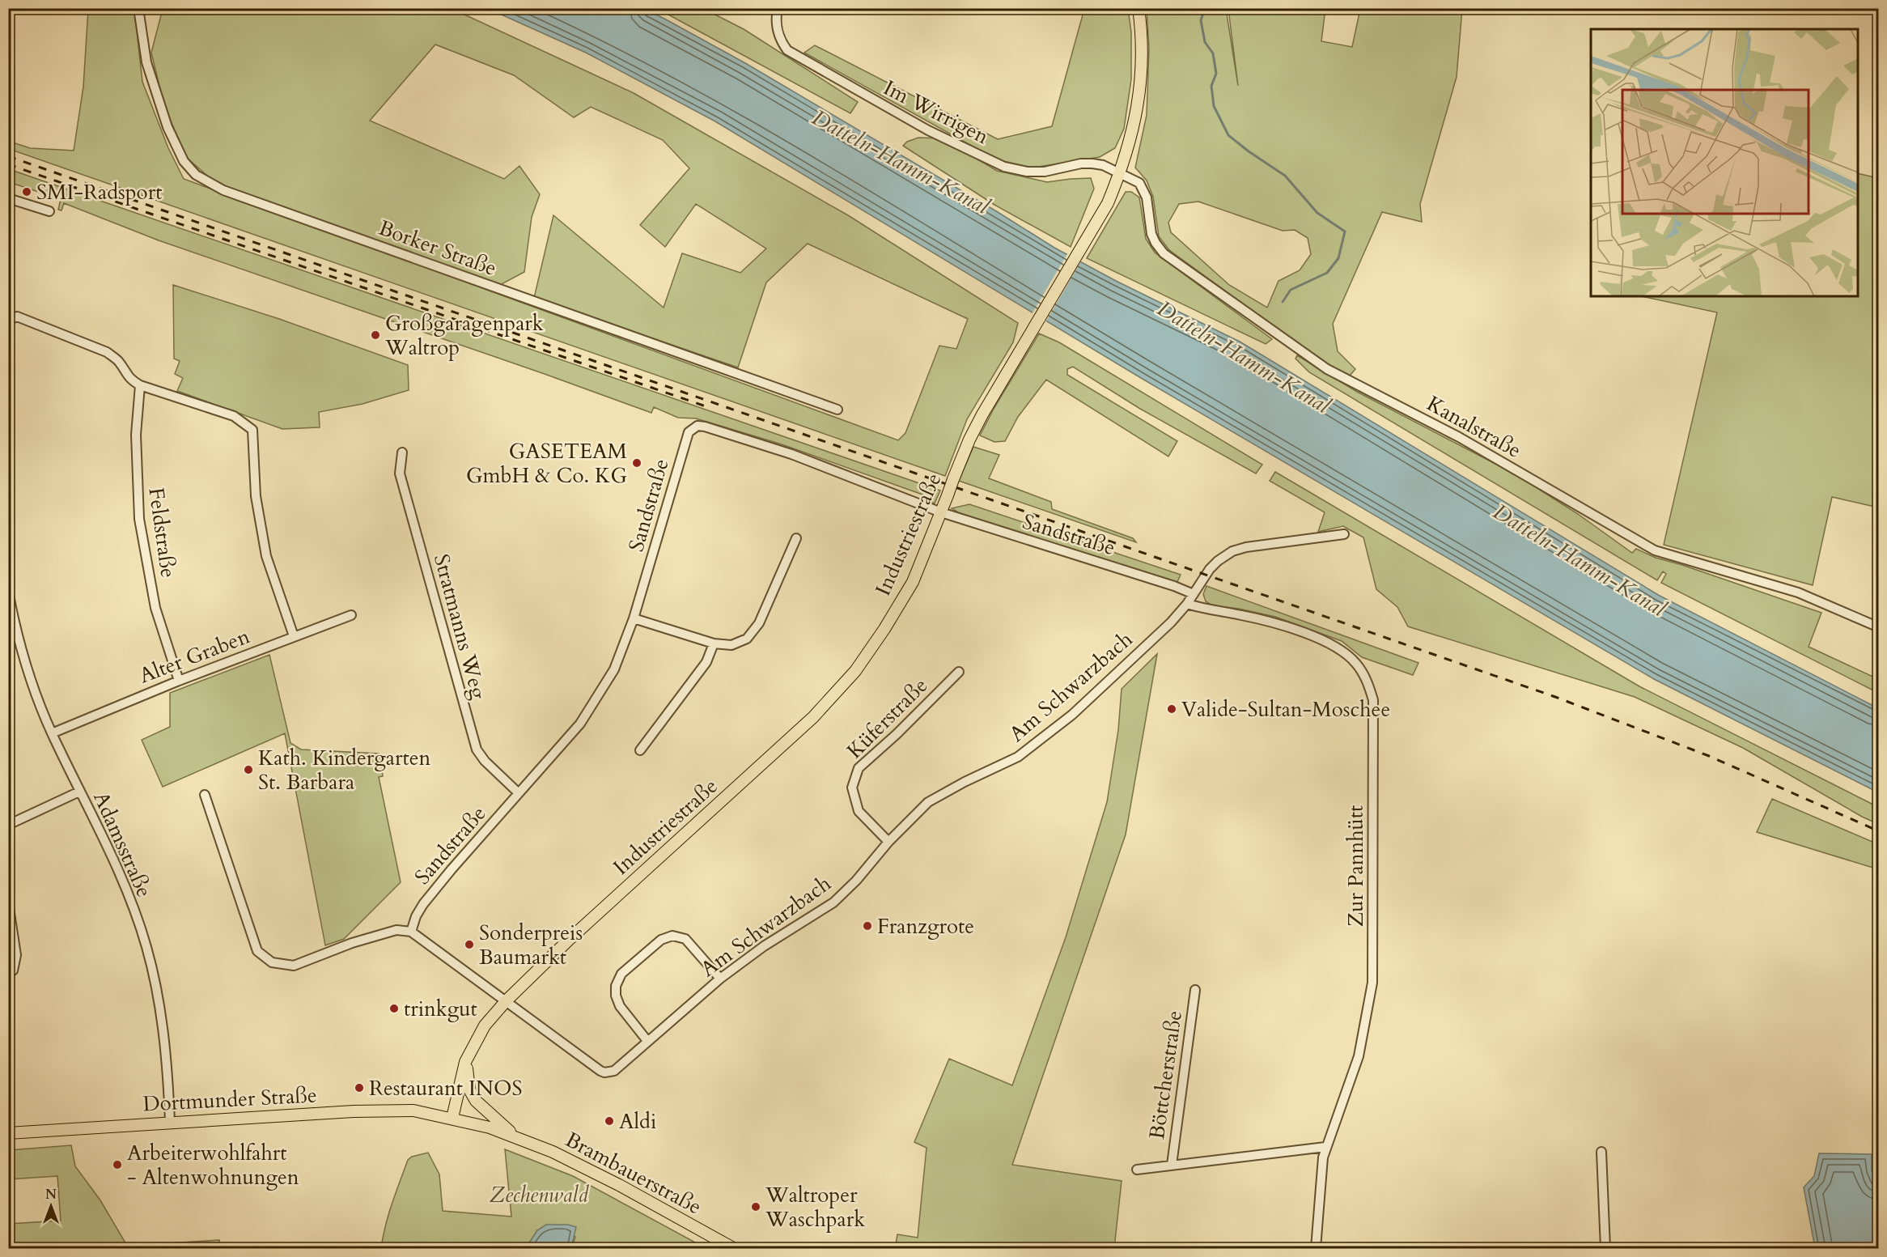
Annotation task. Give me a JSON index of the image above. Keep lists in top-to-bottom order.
{
  "streets": {
    "main road": ["Industriestraße", "Dortmunder Straße", "Brambauerstraße"],
    "street": [
      "Im Wirrigen",
      "Borker Straße",
      "Kanalstraße",
      "Sandstraße",
      "Feldstraße",
      "Stratmanns Weg",
      "Alter Graben",
      "Am Schwarzbach",
      "Küferstraße",
      "Adamsstraße",
      "Zur Pannhütt",
      "Böttcherstraße"
    ]
  },
  "crossings": [
    ["Im Wirrigen", "Kanalstraße"],
    ["Im Wirrigen", "Industriestraße"],
    ["Kanalstraße", "Industriestraße"],
    ["Sandstraße", "Industriestraße"],
    ["Sandstraße", "Stratmanns Weg"],
    ["Sandstraße", "Am Schwarzbach"],
    ["Feldstraße", "Alter Graben"],
    ["Industriestraße", "Am Schwarzbach"],
    ["Industriestraße", "Dortmunder Straße"],
    ["Industriestraße", "Brambauerstraße"],
    ["Alter Graben", "Adamsstraße"],
    ["Am Schwarzbach", "Küferstraße"],
    ["Am Schwarzbach", "Zur Pannhütt"],
    ["Adamsstraße", "Dortmunder Straße"],
    ["Zur Pannhütt", "Böttcherstraße"],
    ["Dortmunder Straße", "Brambauerstraße"]
  ],
  "water": ["Datteln-Hamm-Kanal"],
  "parks": ["Zechenwald"],
  "places": [
    "SMI-Radsport",
    "Großgaragenpark Waltrop",
    "GASETEAM GmbH & Co. KG",
    "Valide-Sultan-Moschee",
    "Kath. Kindergarten St. Barbara",
    "Franzgrote",
    "Sonderpreis Baumarkt",
    "trinkgut",
    "Restaurant INOS",
    "Aldi",
    "Arbeiterwohlfahrt - Altenwohnungen",
    "Waltroper Waschpark"
  ],
  "north": "top"
}
